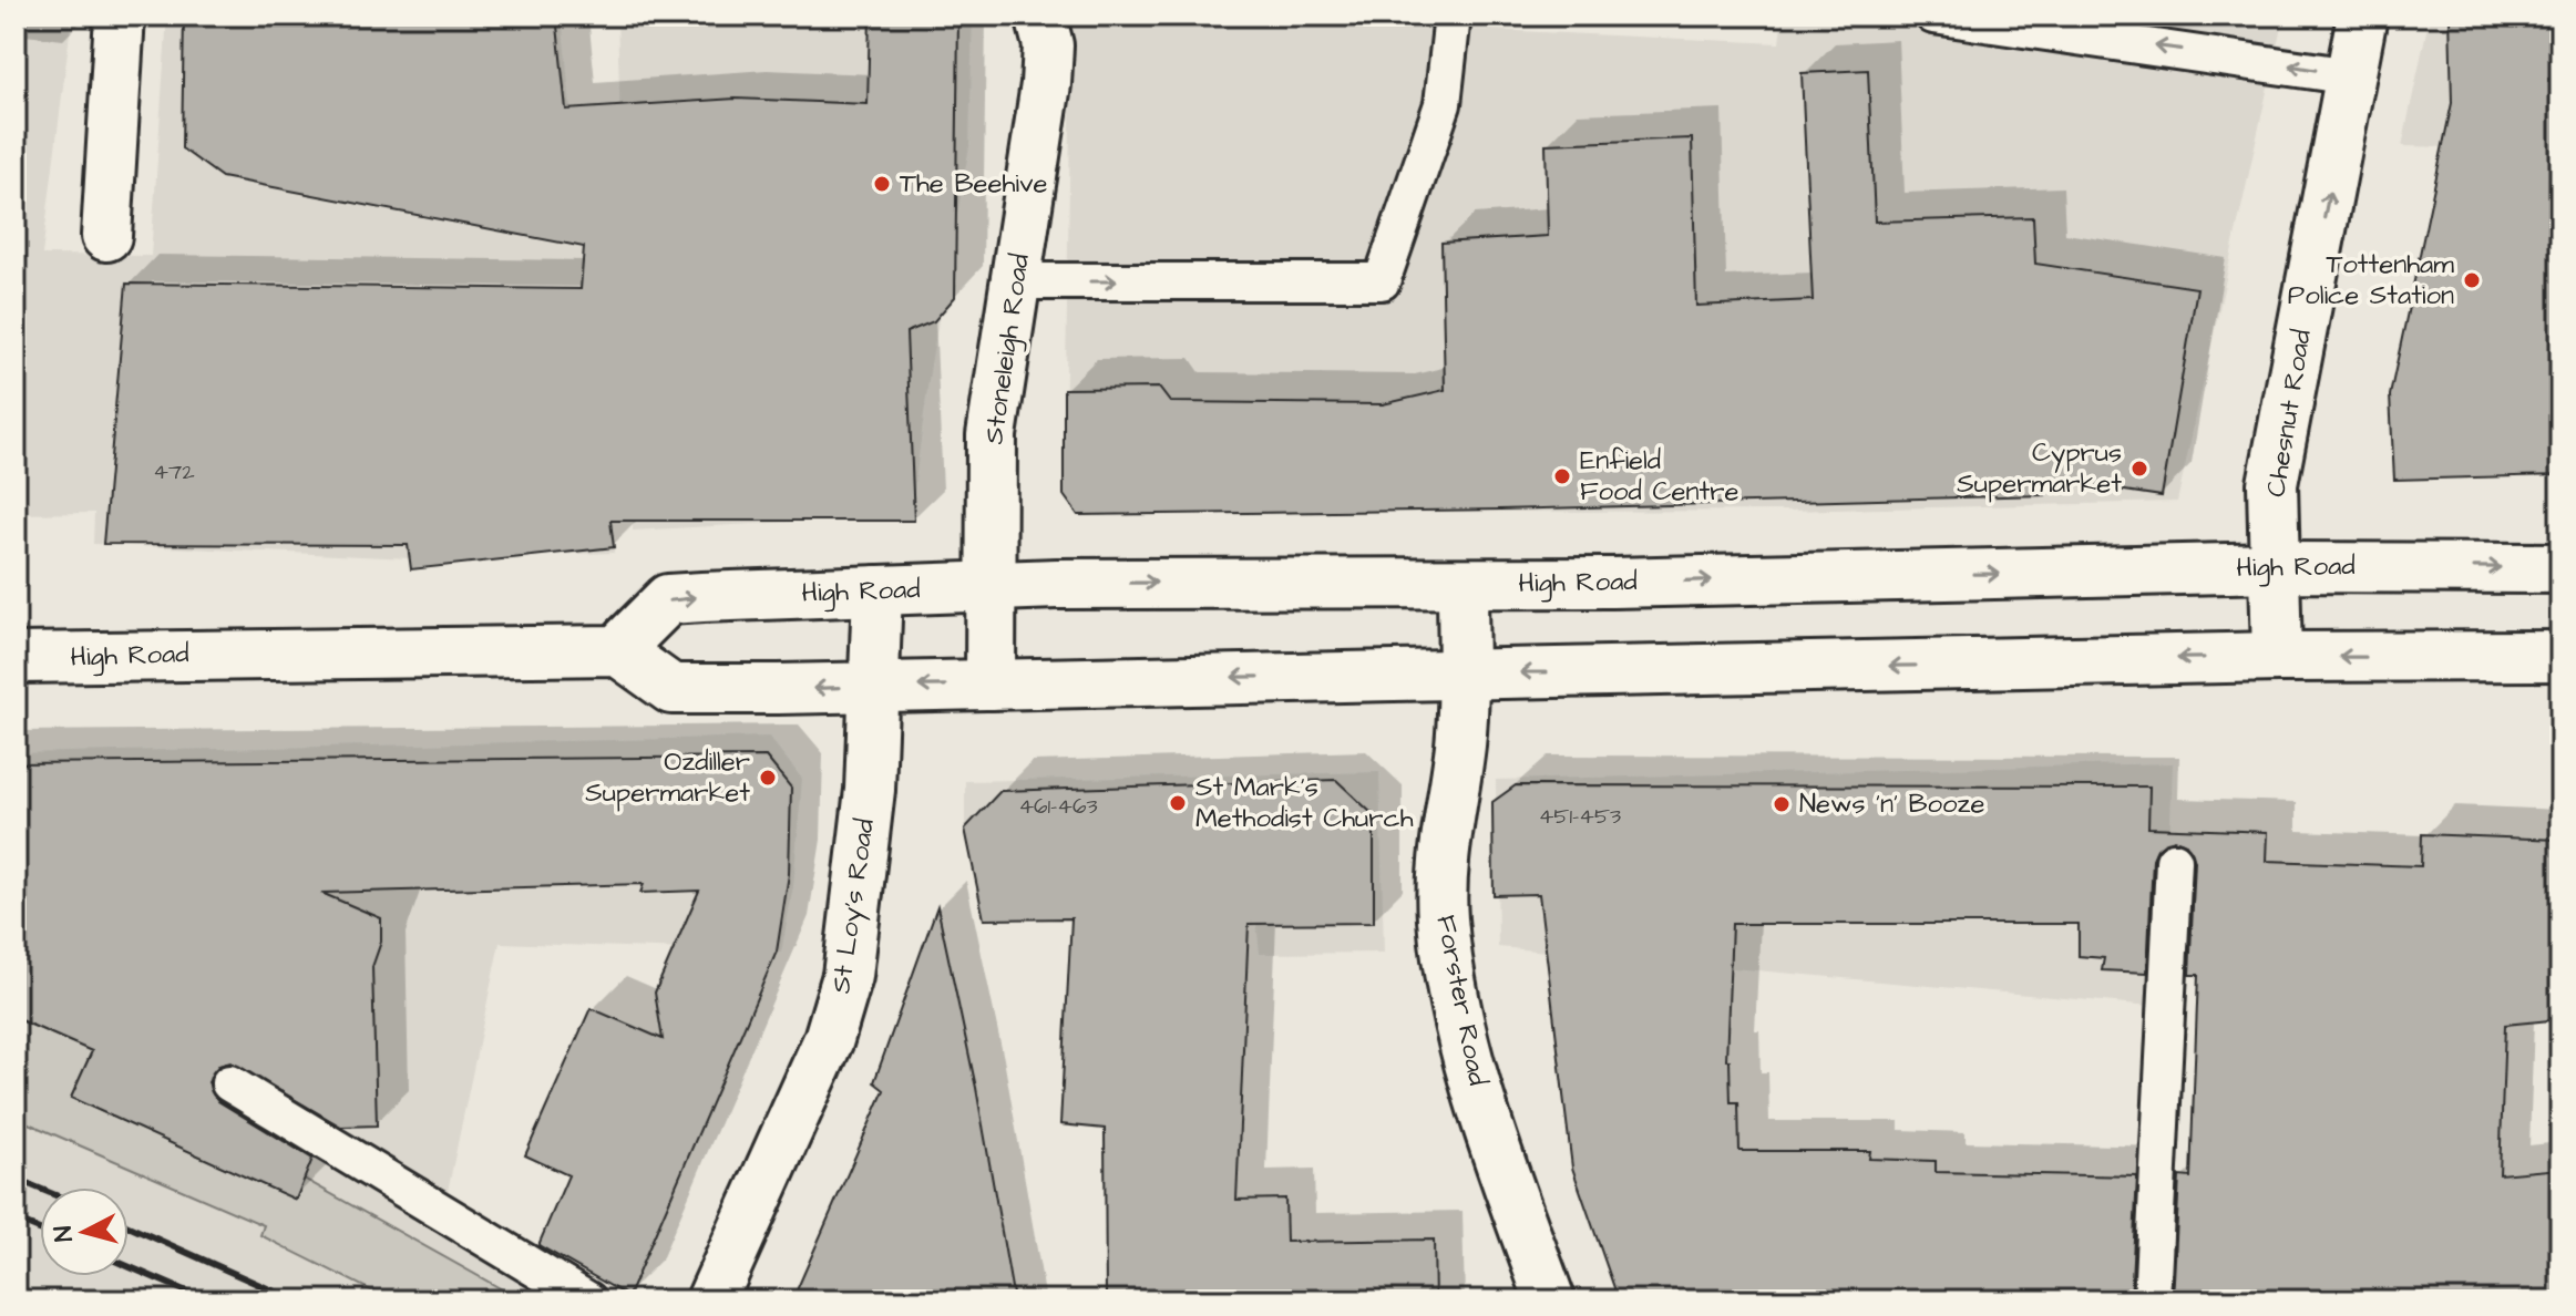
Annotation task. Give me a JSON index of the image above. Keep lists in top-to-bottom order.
{
  "streets": {
    "main road": [
      "Stoneleigh Road",
      "Chesnut Road",
      "High Road",
      "St Loy's Road",
      "Forster Road"
    ]
  },
  "crossings": [
    ["Stoneleigh Road", "High Road"],
    ["Chesnut Road", "High Road"],
    ["High Road", "St Loy's Road"],
    ["High Road", "Forster Road"]
  ],
  "one_way": ["Chesnut Road"],
  "places": [
    "The Beehive",
    "Tottenham Police Station",
    "Cyprus Supermarket",
    "Enfield Food Centre",
    "Ozdiller Supermarket",
    "St Mark's Methodist Church",
    "News 'n' Booze"
  ],
  "house_numbers": ["472", "461-463", "451-453"],
  "north": "left"
}
